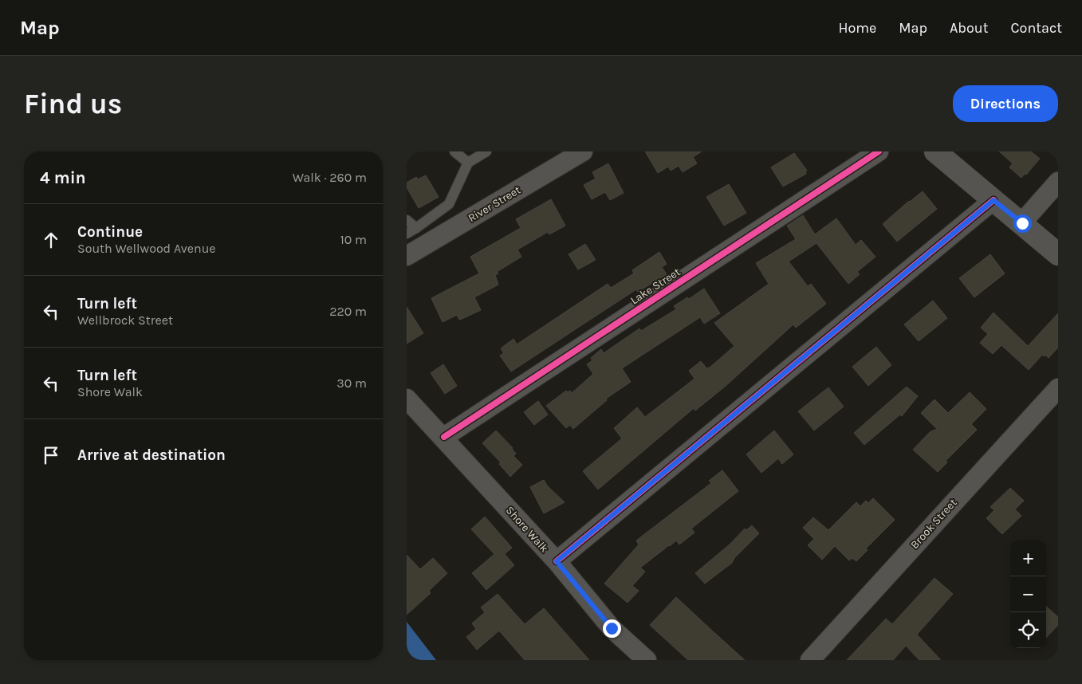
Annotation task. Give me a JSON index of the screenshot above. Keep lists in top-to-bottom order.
{
  "streets": {
    "street": [
      "River Street",
      "Lake Street",
      "Brook Street",
      "Shore Walk"
    ]
  },
  "crossings": [
    ["Lake Street", "Shore Walk"]
  ],
  "page": {
    "header": "Map",
    "nav": [
      "Home",
      "Map",
      "About",
      "Contact"
    ],
    "buttons": "Directions",
    "title": "Find us",
    "heading": ["4 min", "Walk · 260 m"],
    "list": [
      ["Continue", "South Wellwood Avenue", "10 m"],
      ["Turn left", "Wellbrock Street", "220 m"],
      ["Turn left", "Shore Walk", "30 m"],
      "Arrive at destination"
    ],
    "map_buttons": ["+", "−"]
  }
}
